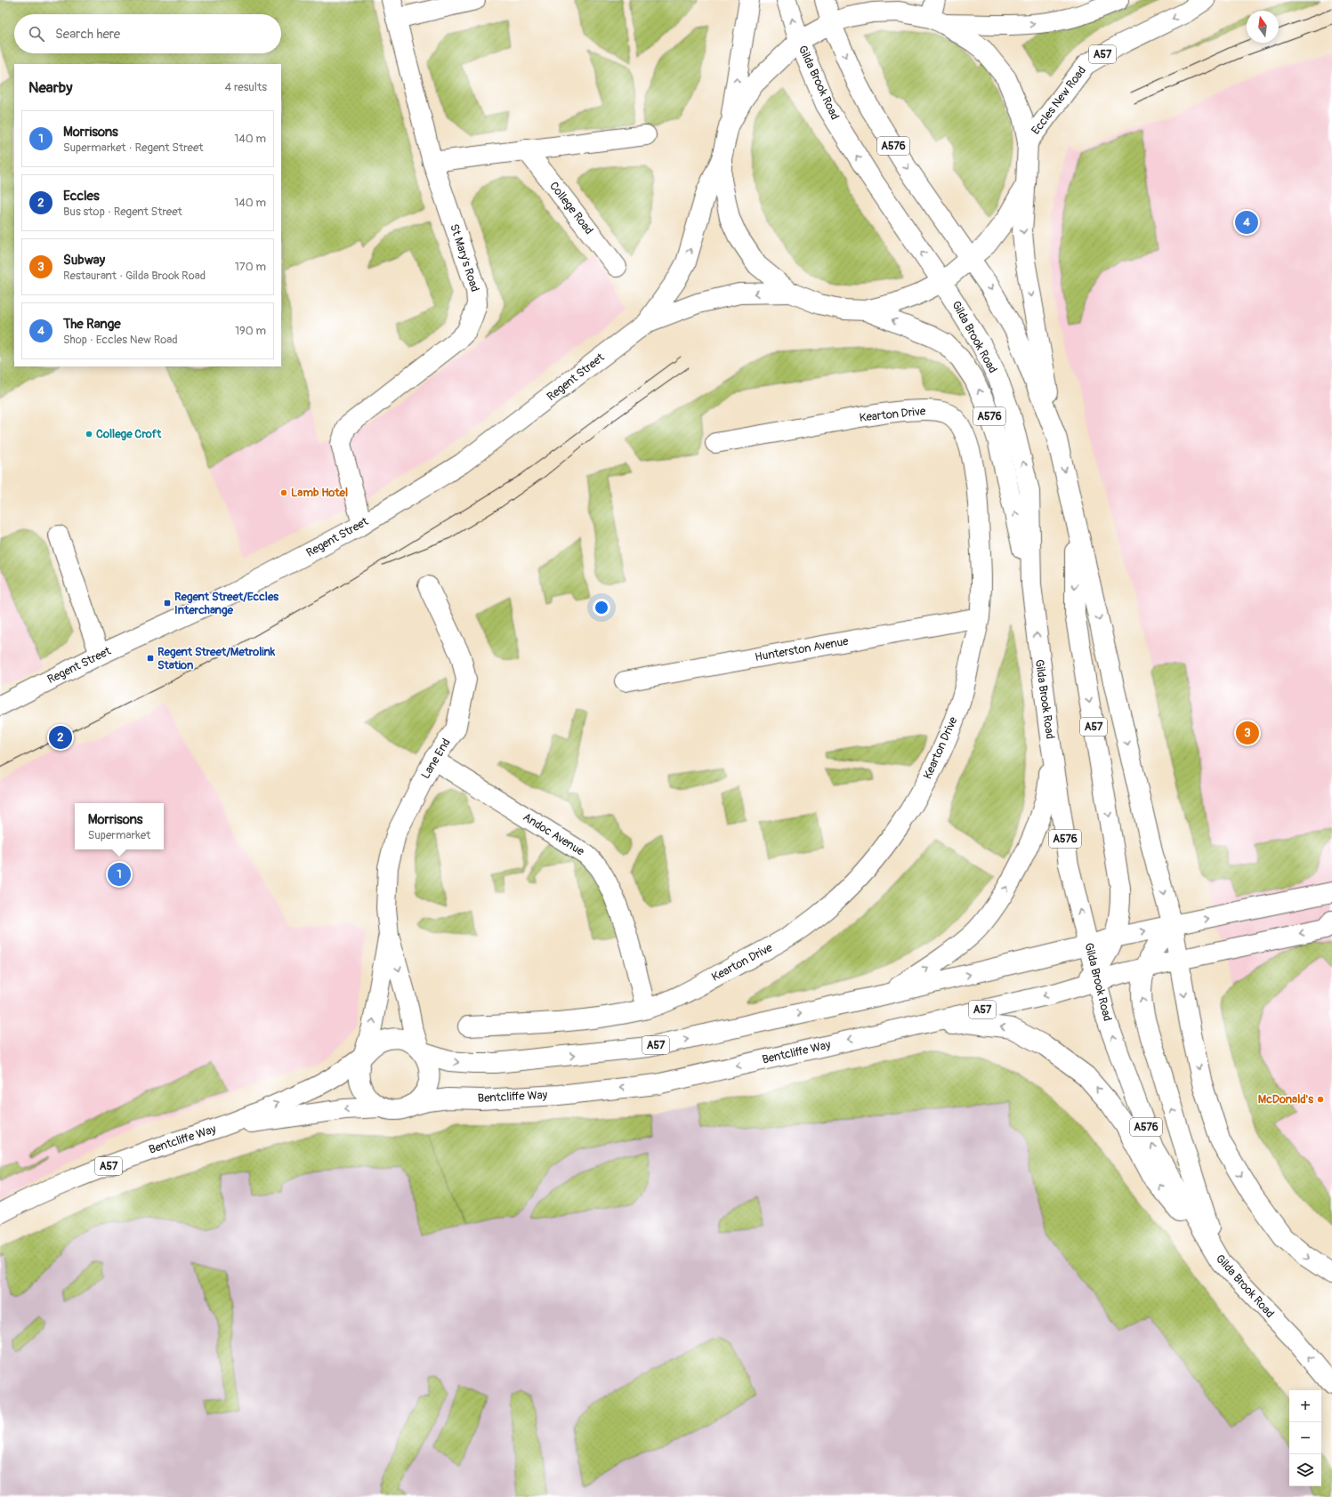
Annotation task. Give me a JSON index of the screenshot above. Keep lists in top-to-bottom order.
{
  "streets": {
    "main road": [
      "A57",
      "Gilda Brook Road",
      "Eccles New Road",
      "A576",
      "College Road",
      "St Mary's Road",
      "Regent Street",
      "Kearton Drive",
      "Hunterston Avenue",
      "Lane End",
      "Andoc Avenue",
      "Bentcliffe Way"
    ]
  },
  "crossings": [
    ["A57", "Gilda Brook Road"],
    ["A57", "A576"],
    ["A57", "Lane End"],
    ["A57", "Bentcliffe Way"],
    ["Gilda Brook Road", "A576"],
    ["Gilda Brook Road", "Bentcliffe Way"],
    ["A576", "Bentcliffe Way"],
    ["St Mary's Road", "Regent Street"],
    ["Kearton Drive", "Hunterston Avenue"],
    ["Kearton Drive", "Andoc Avenue"],
    ["Lane End", "Andoc Avenue"],
    ["Lane End", "Bentcliffe Way"]
  ],
  "one_way": ["Eccles New Road"],
  "places": {
    "other": ["College Croft", "Lamb Hotel", "McDonald's"],
    "transit": ["Regent Street/Eccles Interchange", "Regent Street/Metrolink Station"]
  },
  "north": "top",
  "page": {
    "search": "Search here",
    "heading": ["Nearby", "4 results"],
    "list": [
      {
        "mark": "1",
        "name": "Morrisons",
        "note": "Supermarket · Regent Street",
        "value": "140 m"
      },
      {
        "mark": "2",
        "name": "Eccles",
        "note": "Bus stop · Regent Street",
        "value": "140 m"
      },
      {
        "mark": "3",
        "name": "Subway",
        "note": "Restaurant · Gilda Brook Road",
        "value": "170 m"
      },
      {
        "mark": "4",
        "name": "The Range",
        "note": "Shop · Eccles New Road",
        "value": "190 m"
      }
    ],
    "pins": [
      "4",
      "3",
      "2",
      "1"
    ],
    "popup": ["Morrisons", "Supermarket"],
    "map_buttons": ["+", "−"]
  }
}
